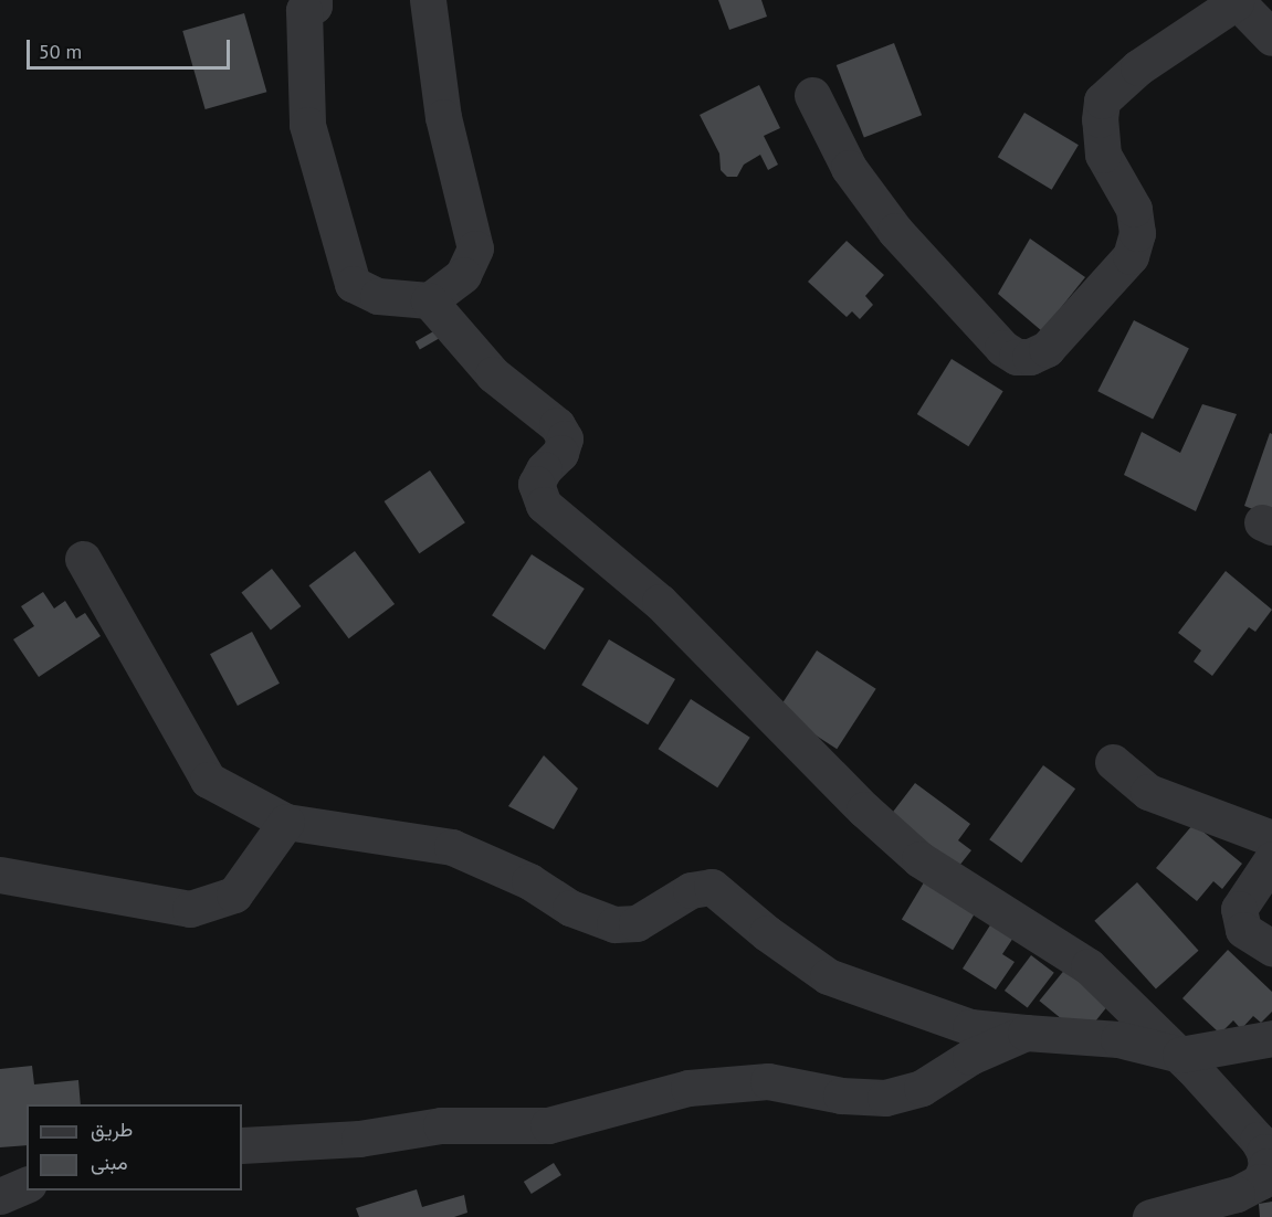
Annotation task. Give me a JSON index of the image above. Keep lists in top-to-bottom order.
{
  "legend": ["طريق", "مبنى"],
  "scale_bar": "50 m"
}
